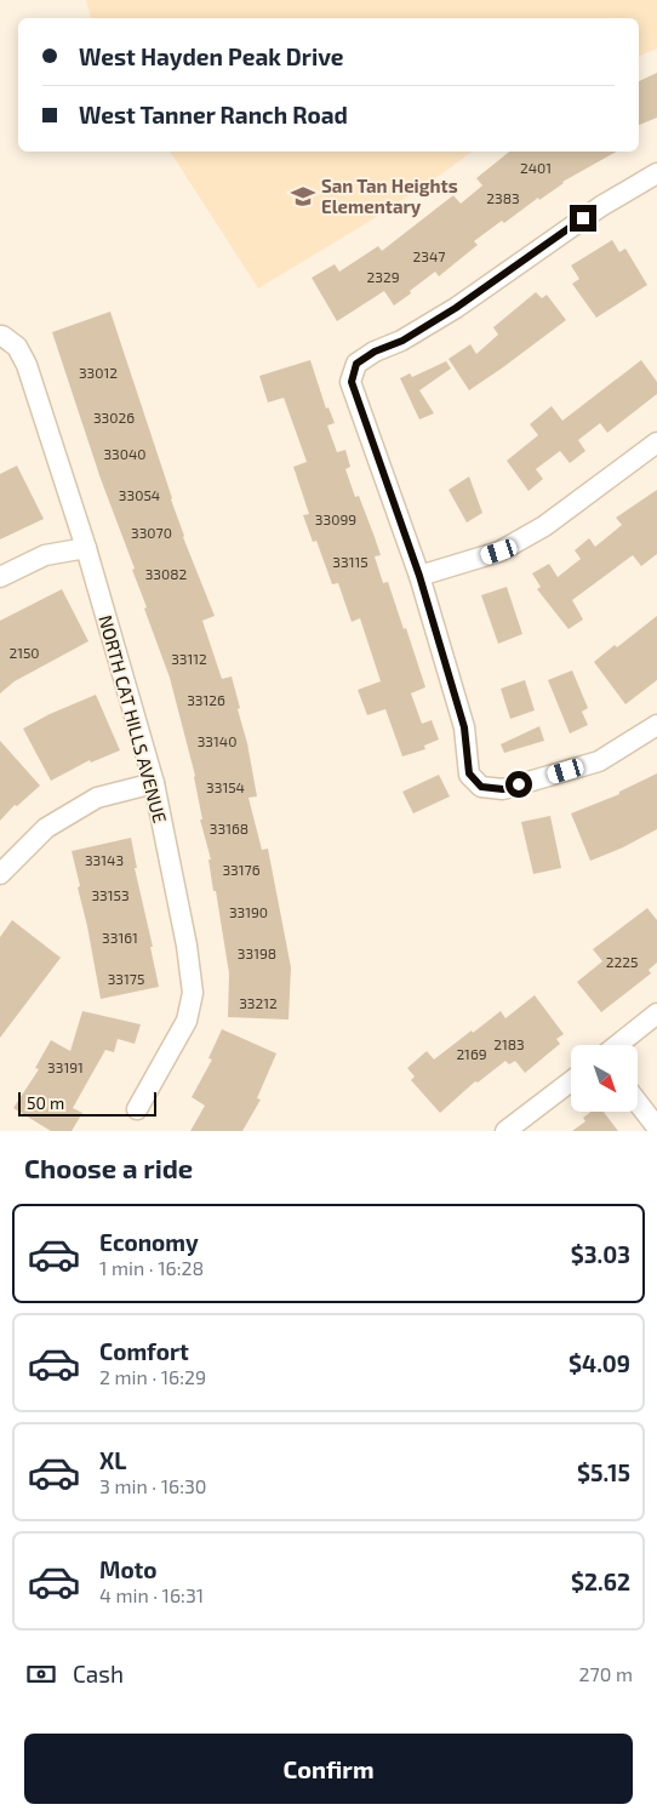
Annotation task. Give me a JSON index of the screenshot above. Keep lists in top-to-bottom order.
{
  "streets": {
    "street": ["NORTH CAT HILLS AVENUE"]
  },
  "places": {
    "school or university": ["San Tan Heights Elementary"]
  },
  "house_numbers": [
    "2401",
    "2383",
    "2347",
    "2329",
    "33012",
    "33026",
    "33040",
    "33054",
    "33099",
    "33070",
    "33115",
    "33082",
    "2150",
    "33112",
    "33126",
    "33140",
    "33154",
    "33168",
    "33143",
    "33176",
    "33153",
    "33190",
    "33161",
    "33198",
    "2225",
    "33175",
    "33212",
    "2183",
    "2169",
    "33191"
  ],
  "scale_bar": "50 m",
  "north": "bottom right",
  "page": {
    "banner": ["West Hayden Peak Drive", "West Tanner Ranch Road"],
    "scale": "50 m",
    "heading": "Choose a ride",
    "list": [
      {
        "name": "Economy",
        "note": "1 min · 16:28",
        "value": "$3.03"
      },
      {
        "name": "Comfort",
        "note": "2 min · 16:29",
        "value": "$4.09"
      },
      {
        "name": "XL",
        "note": "3 min · 16:30",
        "value": "$5.15"
      },
      {
        "name": "Moto",
        "note": "4 min · 16:31",
        "value": "$2.62"
      }
    ],
    "pay": ["Cash", "270 m"],
    "buttons": "Confirm"
  }
}
